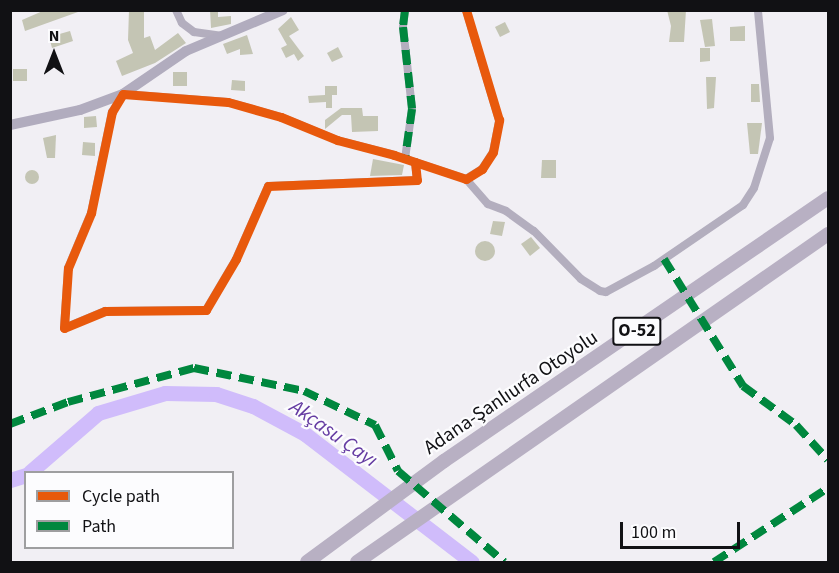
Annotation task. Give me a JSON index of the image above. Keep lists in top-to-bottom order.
{
  "streets": {
    "highway": ["O-52", "Adana-Şanlıurfa Otoyolu"]
  },
  "water": ["Akçasu Çayı"],
  "legend": ["Cycle path", "Path"],
  "scale_bar": "100 m",
  "north": "top"
}
